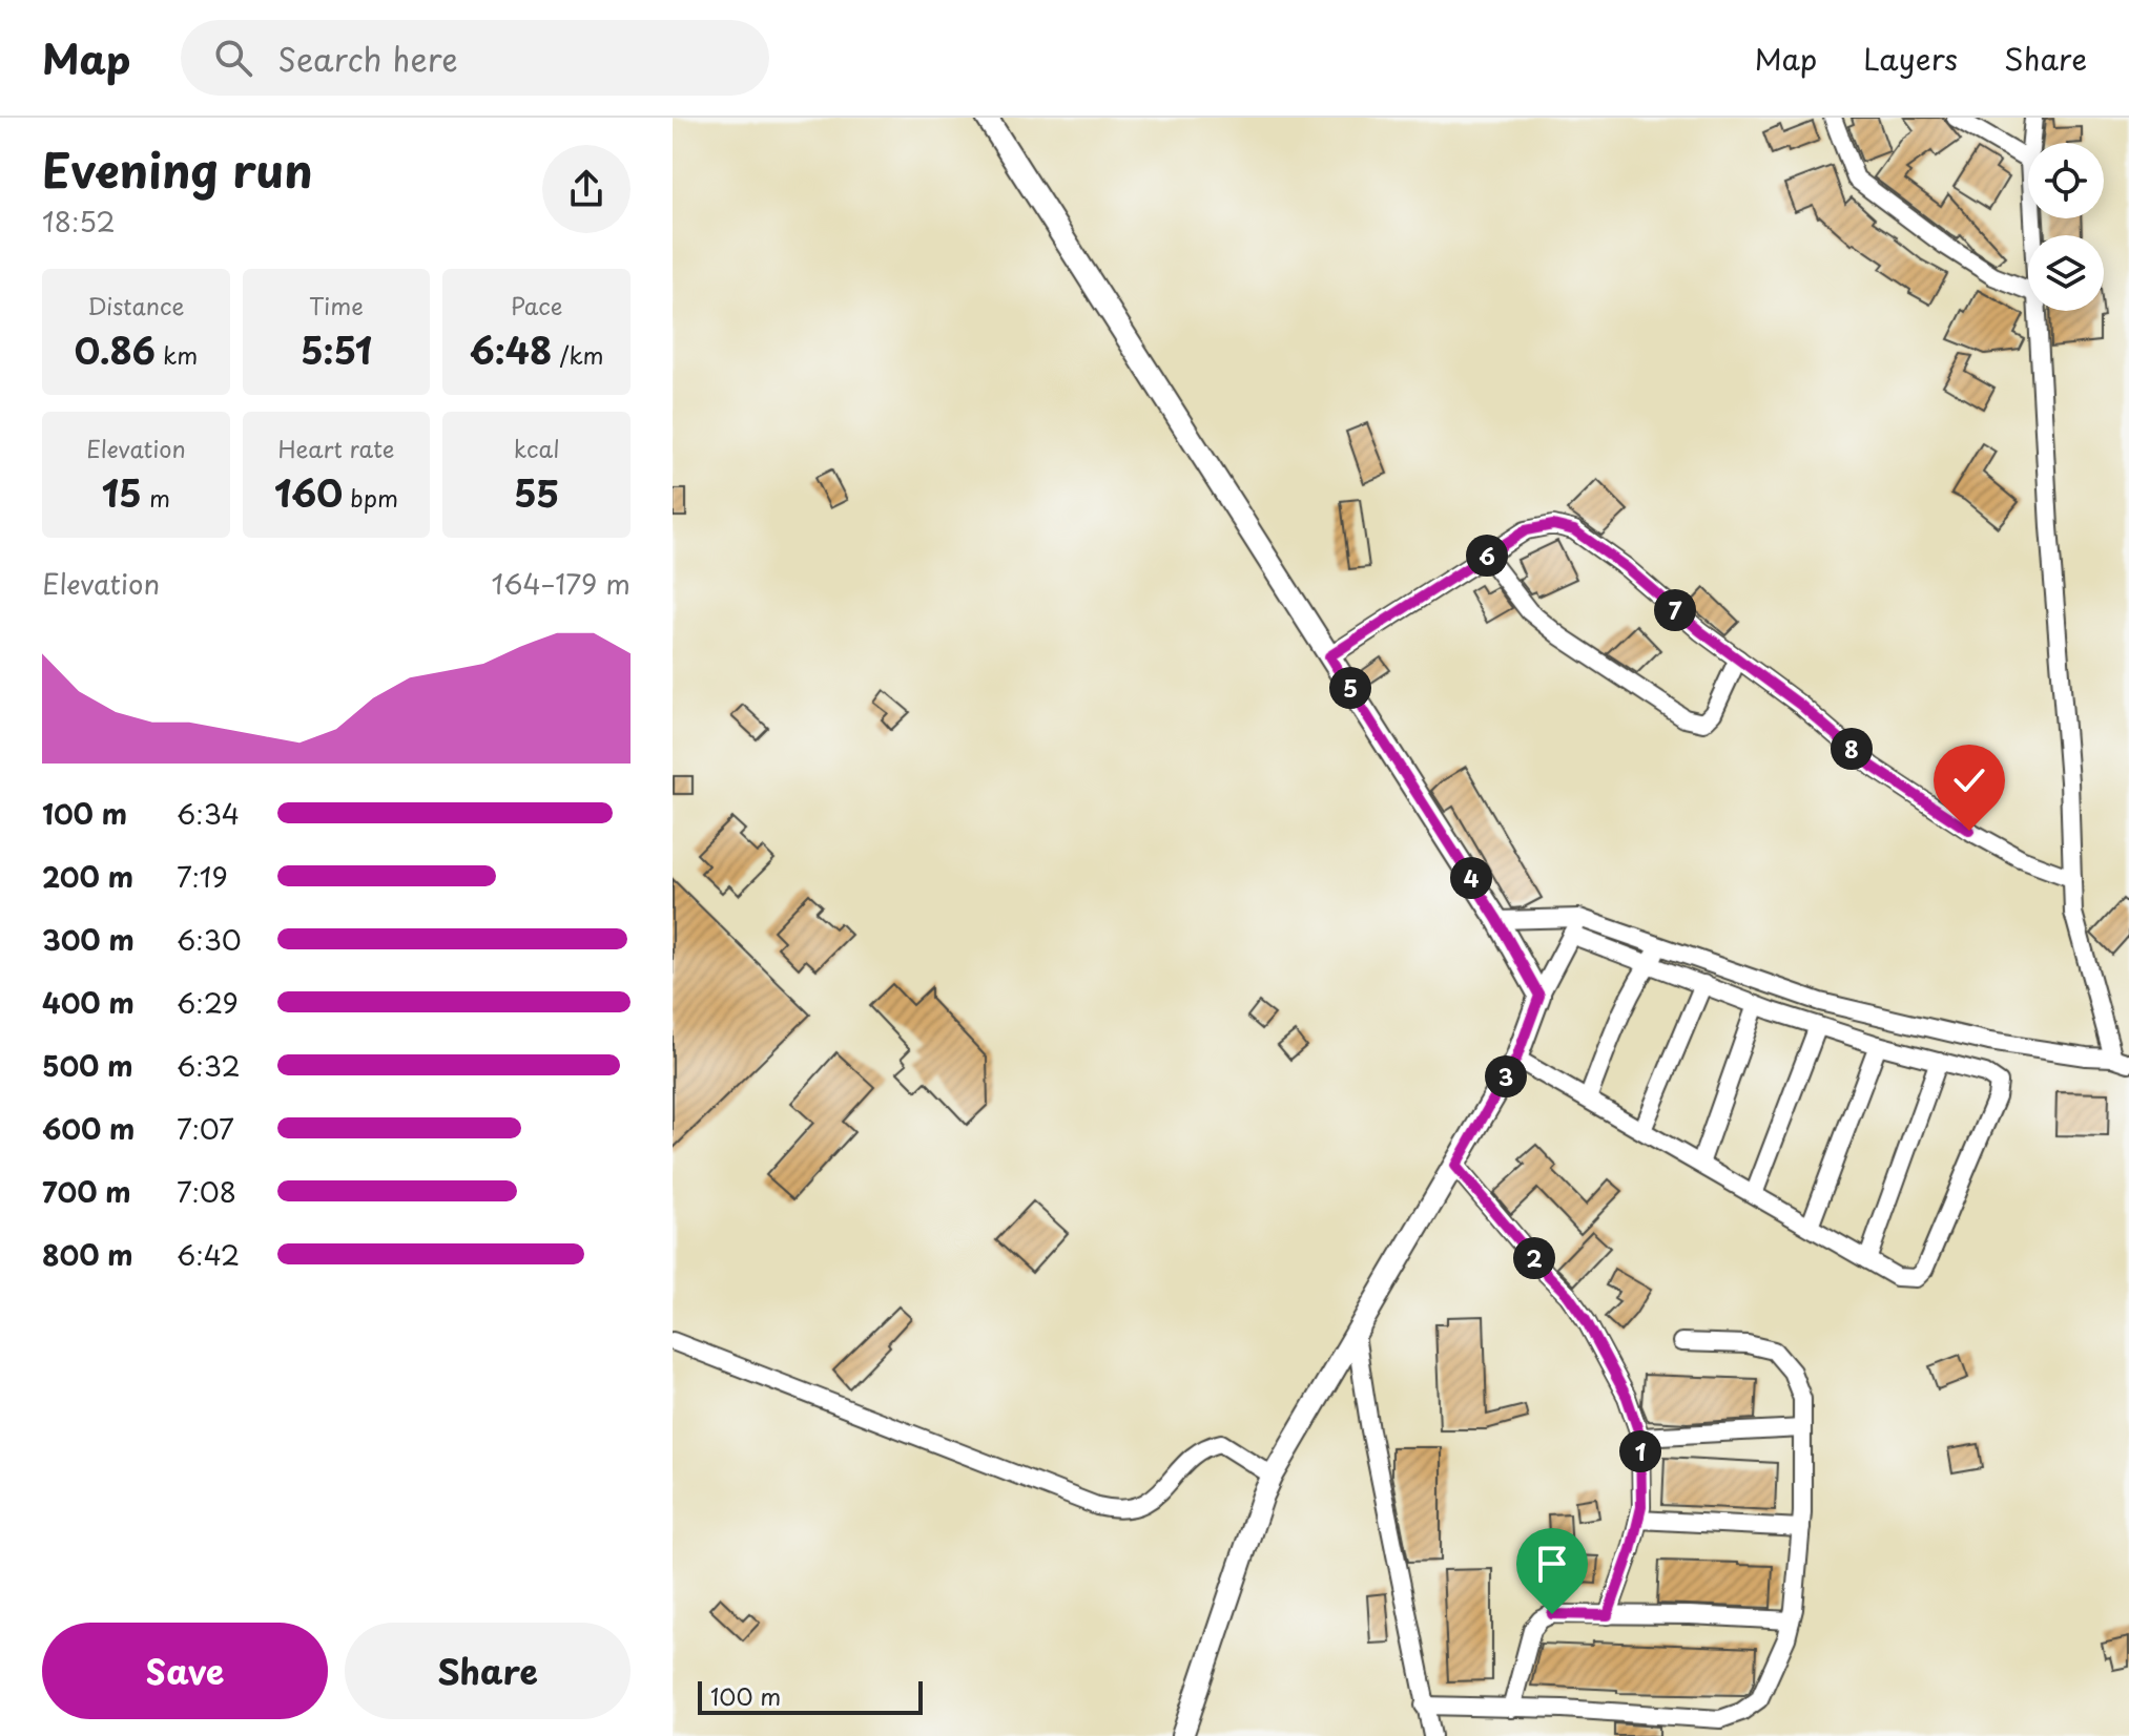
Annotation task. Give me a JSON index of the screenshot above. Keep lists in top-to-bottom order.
{
  "scale_bar": "100 m",
  "page": {
    "header": "Map",
    "search": "Search here",
    "nav": ["Map", "Layers", "Share"],
    "heading": ["Evening run", "18:52"],
    "stats": [
      ["Distance", "0.86 km"],
      ["Time", "5:51"],
      ["Pace", "6:48 /km"],
      ["Elevation", "15 m"],
      ["Heart rate", "160 bpm"],
      ["kcal", "55"]
    ],
    "pins": [
      "6",
      "7",
      "5",
      "8",
      "4",
      "3",
      "2",
      "1"
    ],
    "chart": ["Elevation", "164–179 m"],
    "list": [
      {
        "name": "100 m",
        "note": "6:34"
      },
      {
        "name": "200 m",
        "note": "7:19"
      },
      {
        "name": "300 m",
        "note": "6:30"
      },
      {
        "name": "400 m",
        "note": "6:29"
      },
      {
        "name": "500 m",
        "note": "6:32"
      },
      {
        "name": "600 m",
        "note": "7:07"
      },
      {
        "name": "700 m",
        "note": "7:08"
      },
      {
        "name": "800 m",
        "note": "6:42"
      }
    ],
    "buttons": ["Save", "Share"],
    "scale": "100 m"
  }
}
